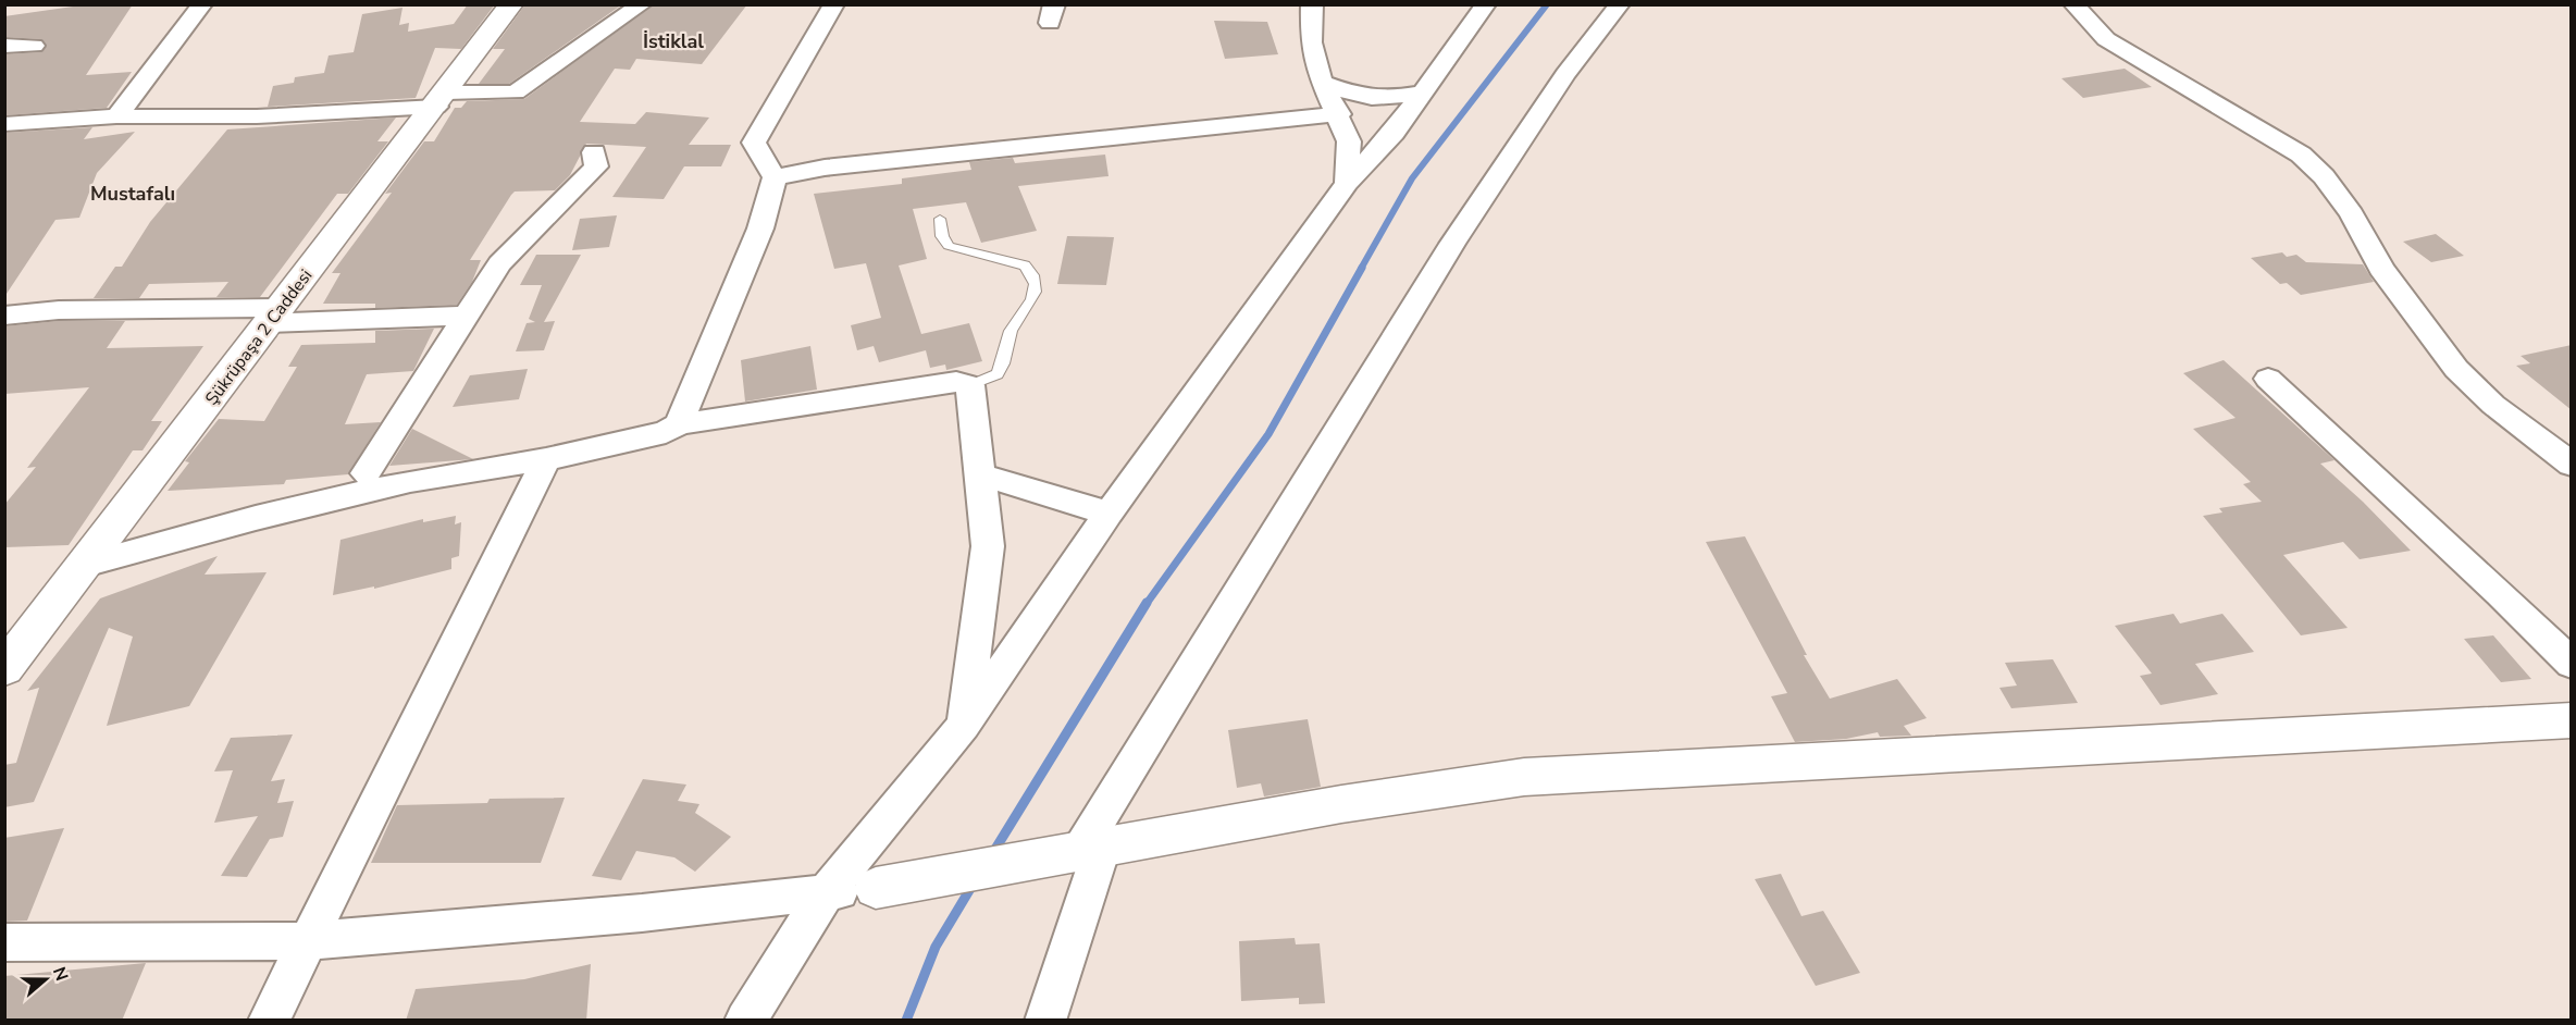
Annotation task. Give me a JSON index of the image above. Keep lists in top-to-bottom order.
{
  "streets": {
    "street": ["Şükrüpaşa 2 Caddesi"]
  },
  "districts": ["İstiklal", "Mustafalı"],
  "north": "right"
}
